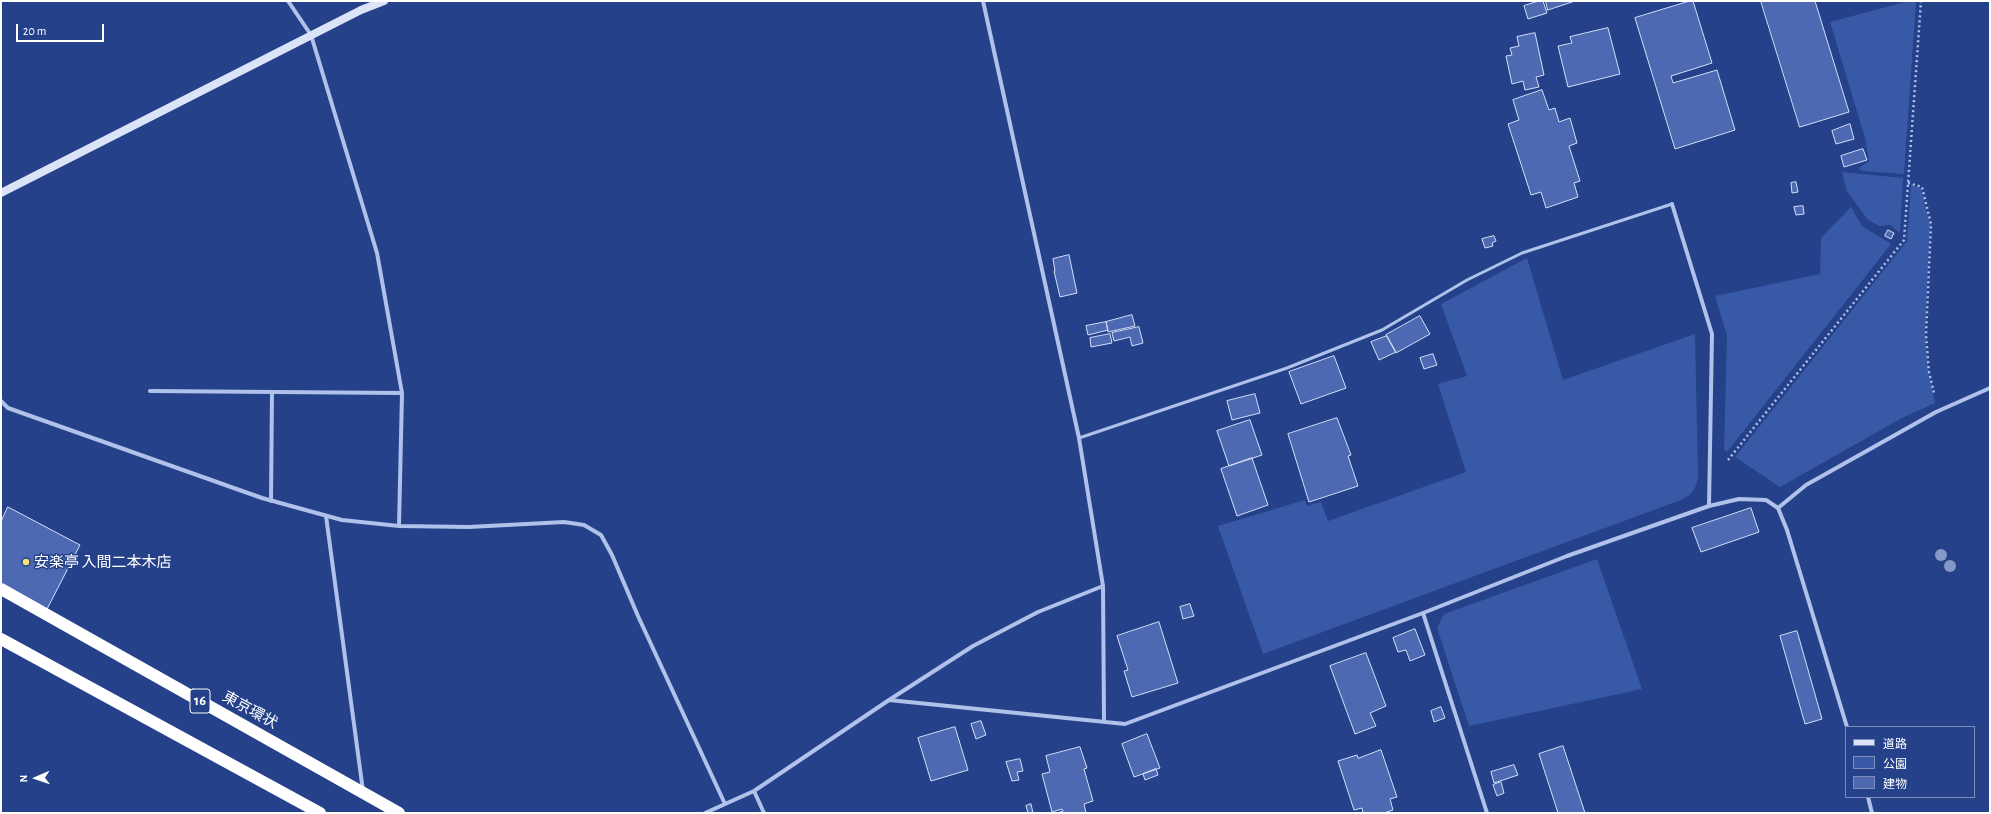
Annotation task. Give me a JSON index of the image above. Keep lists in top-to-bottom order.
{
  "streets": {
    "highway": ["16", "東京環状"]
  },
  "places": ["安楽亭 入間二本木店"],
  "legend": ["道路", "公園", "建物"],
  "scale_bar": "20 m",
  "north": "left"
}
